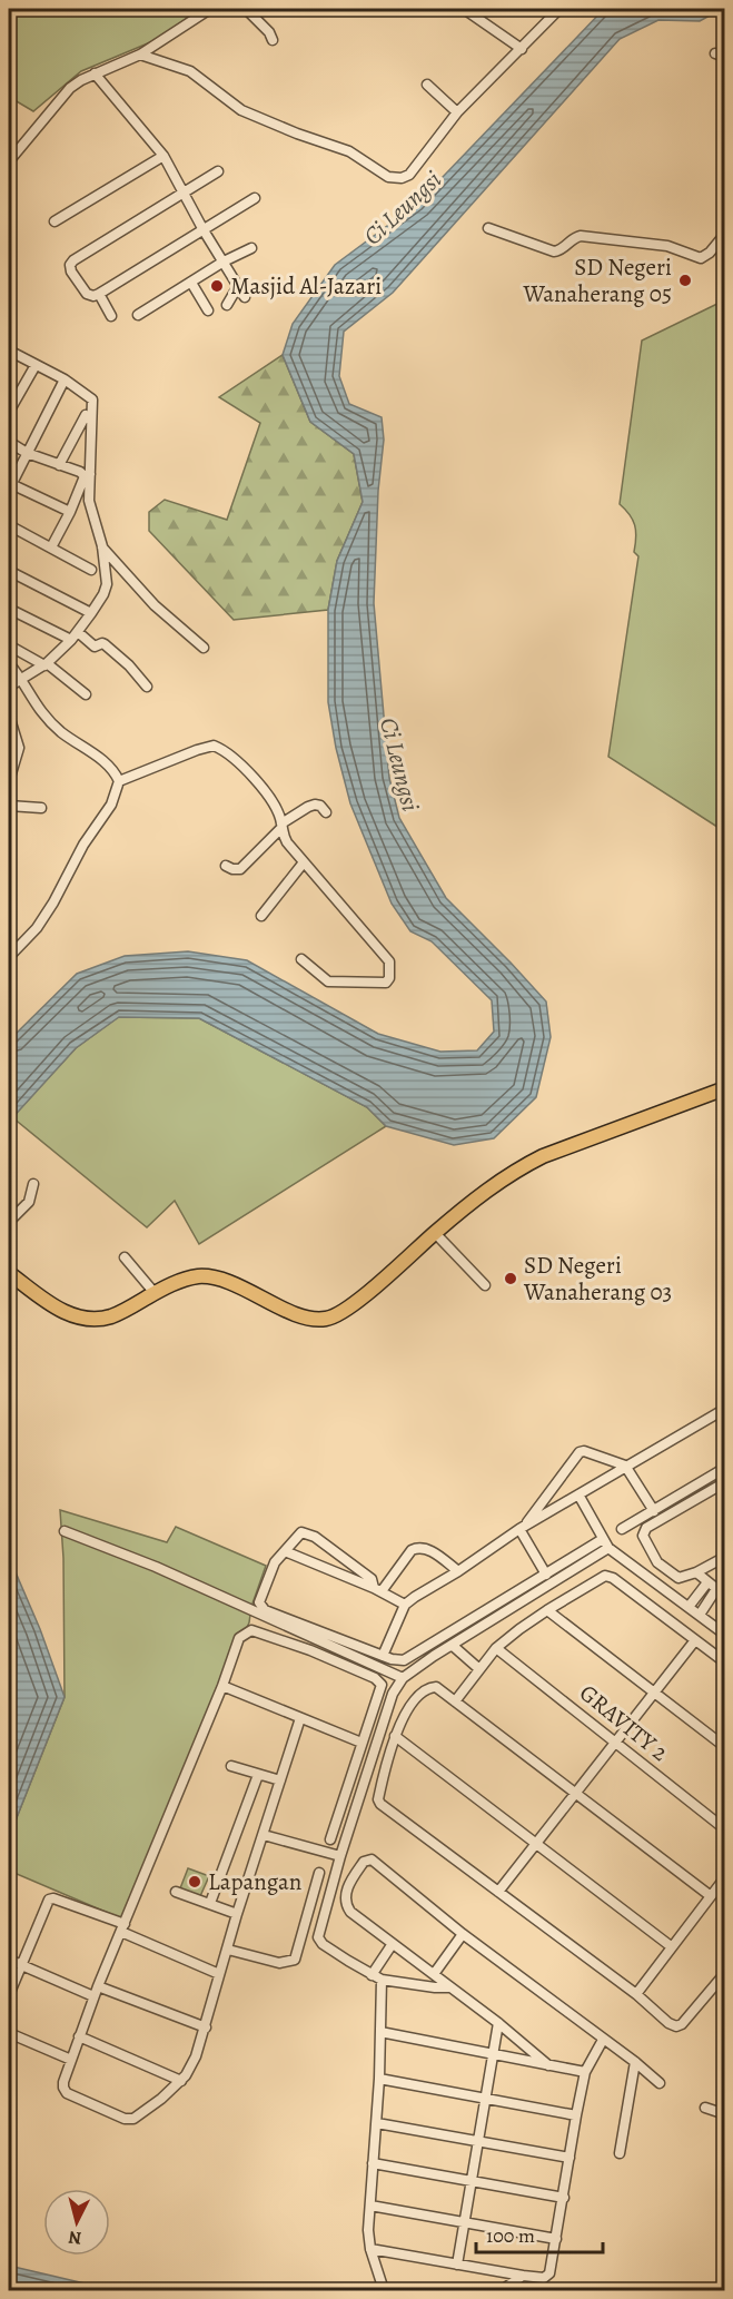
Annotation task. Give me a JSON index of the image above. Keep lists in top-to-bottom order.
{
  "streets": {
    "street": ["GRAVITY 2"]
  },
  "water": ["Ci Leungsi"],
  "places": [
    "SD Negeri Wanaherang 05",
    "Masjid Al-Jazari",
    "SD Negeri Wanaherang 03",
    "Lapangan"
  ],
  "scale_bar": "100 m",
  "north": "bottom"
}
